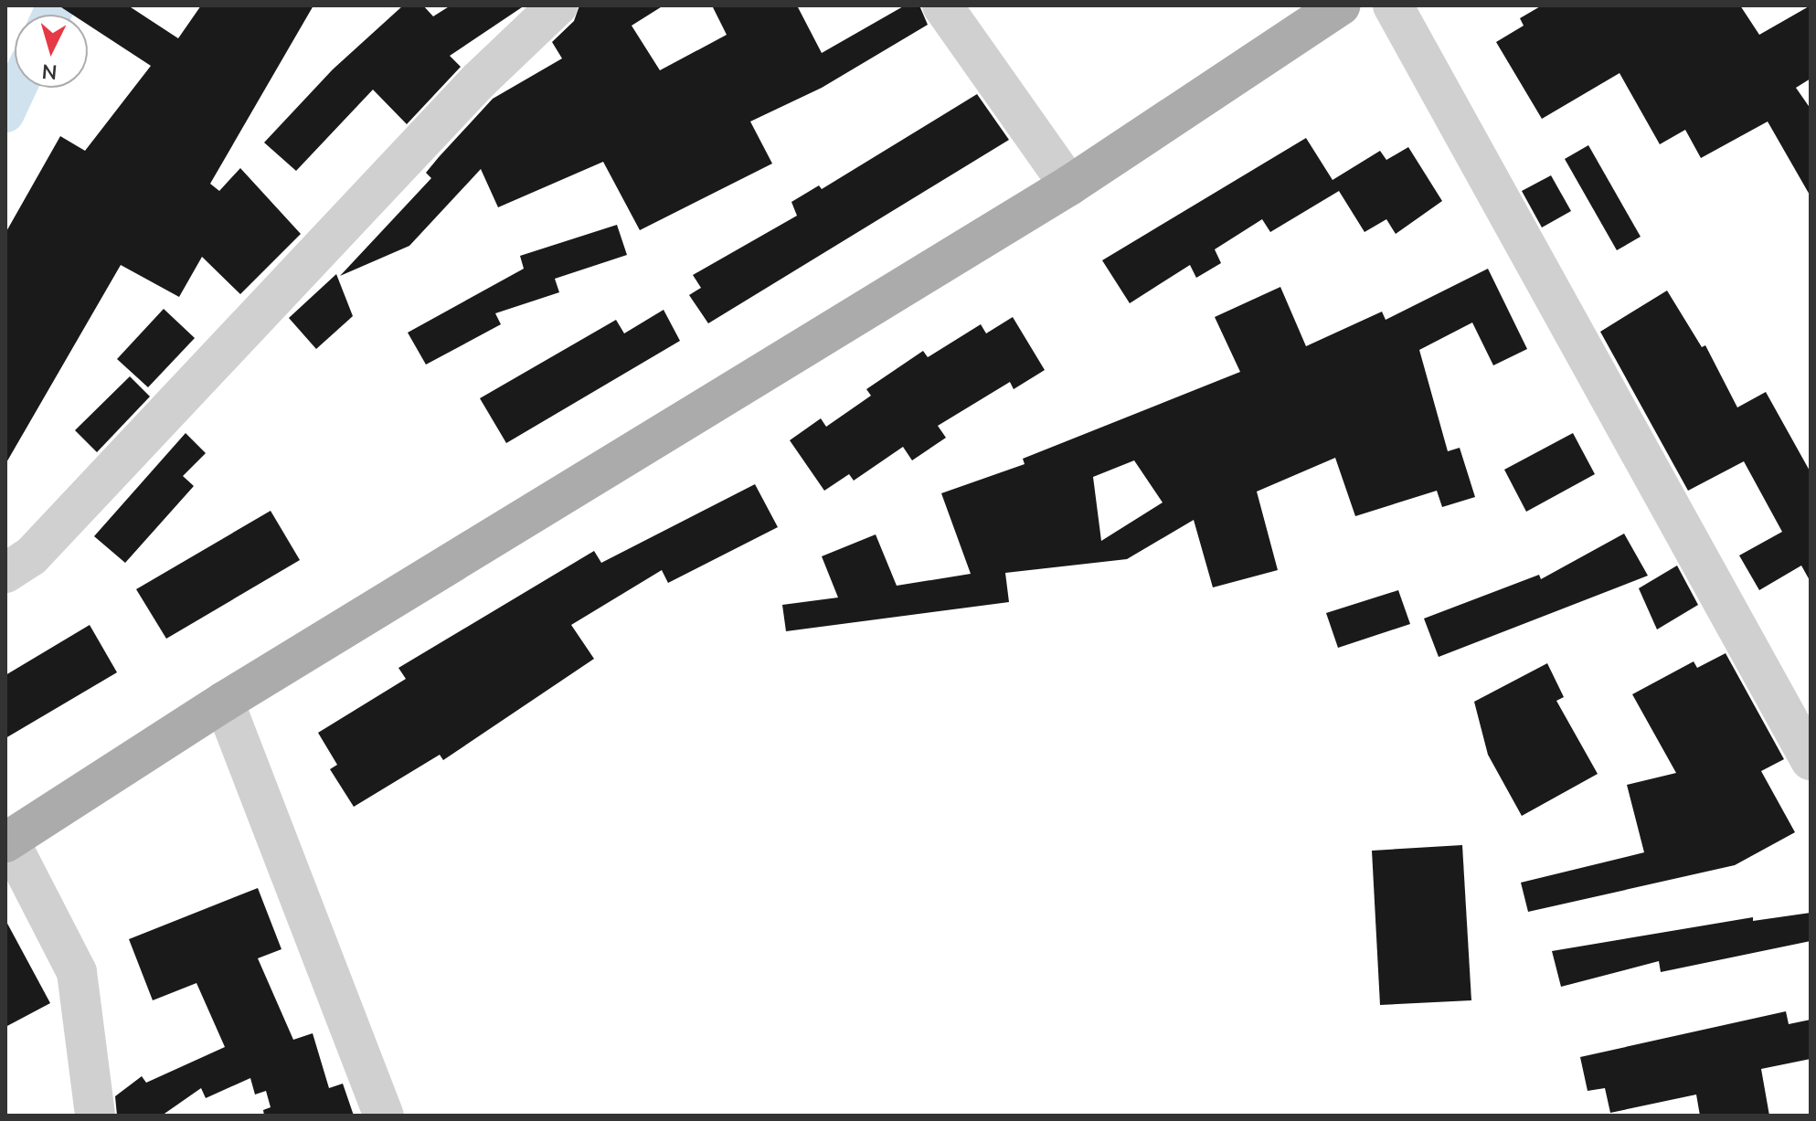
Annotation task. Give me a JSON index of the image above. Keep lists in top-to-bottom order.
{
  "north": "bottom"
}
